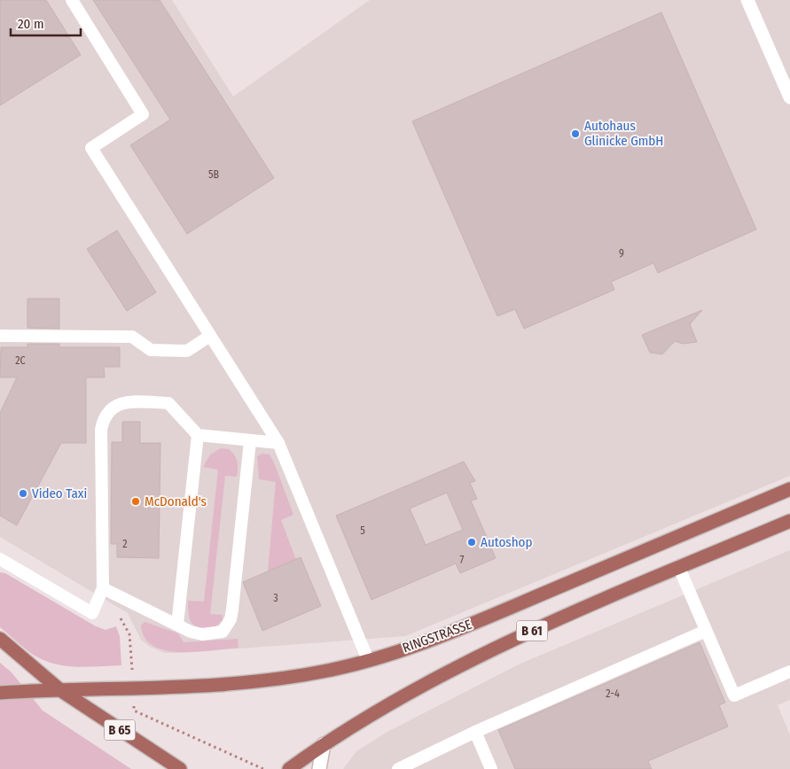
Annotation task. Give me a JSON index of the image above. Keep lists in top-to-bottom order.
{
  "streets": {
    "main road": ["B 61", "RINGSTRASSE", "B 65"]
  },
  "crossings": [
    ["B 61", "RINGSTRASSE"],
    ["B 61", "B 65"],
    ["RINGSTRASSE", "B 65"]
  ],
  "places": [
    "Autohaus Glinicke GmbH",
    "Video Taxi",
    "McDonald's",
    "Autoshop"
  ],
  "house_numbers": [
    "5B",
    "9",
    "2C",
    "5",
    "2",
    "7",
    "3",
    "2-4"
  ],
  "scale_bar": "20 m"
}
